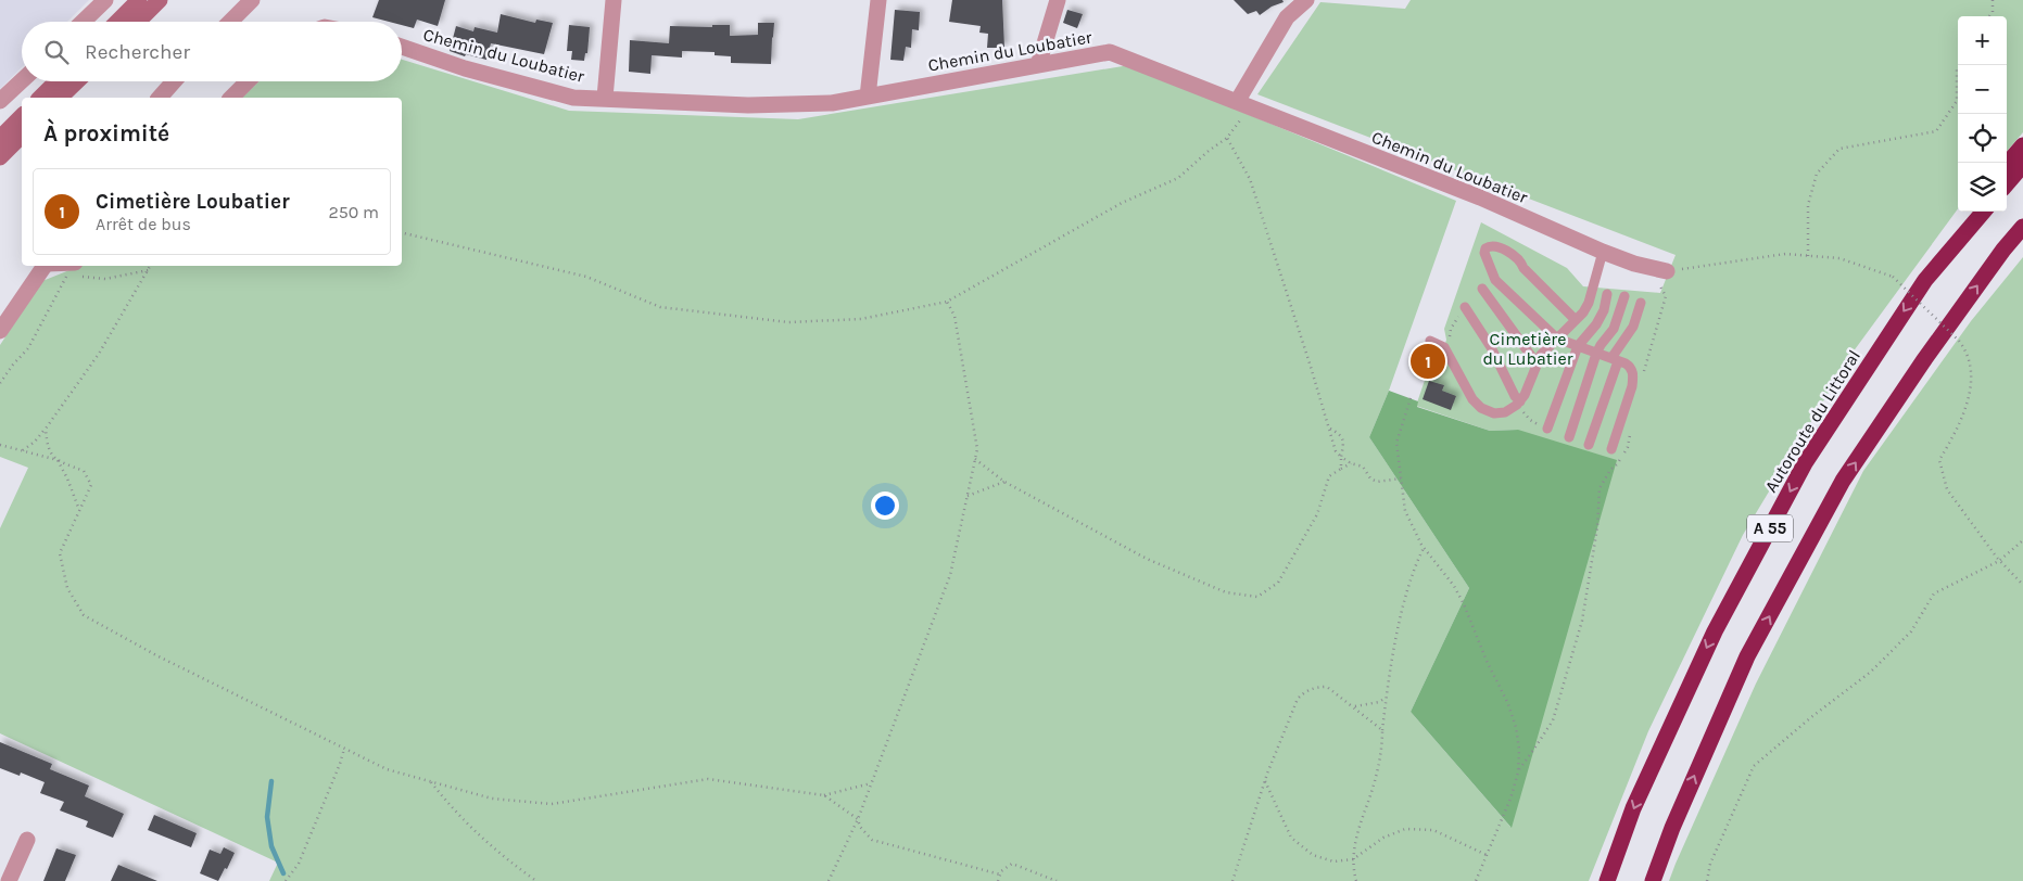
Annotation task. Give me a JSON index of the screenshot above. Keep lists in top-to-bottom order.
{
  "streets": {
    "highway": ["Autoroute du Littoral", "A 55"],
    "street": ["Chemin du Loubatier"]
  },
  "parks": ["Cimetière du Lubatier"],
  "page": {
    "map_buttons": ["+", "−"],
    "search": "Rechercher",
    "heading": "À proximité",
    "list": [
      {
        "mark": "1",
        "name": "Cimetière Loubatier",
        "note": "Arrêt de bus",
        "value": "250 m"
      }
    ],
    "pins": "1"
  }
}
